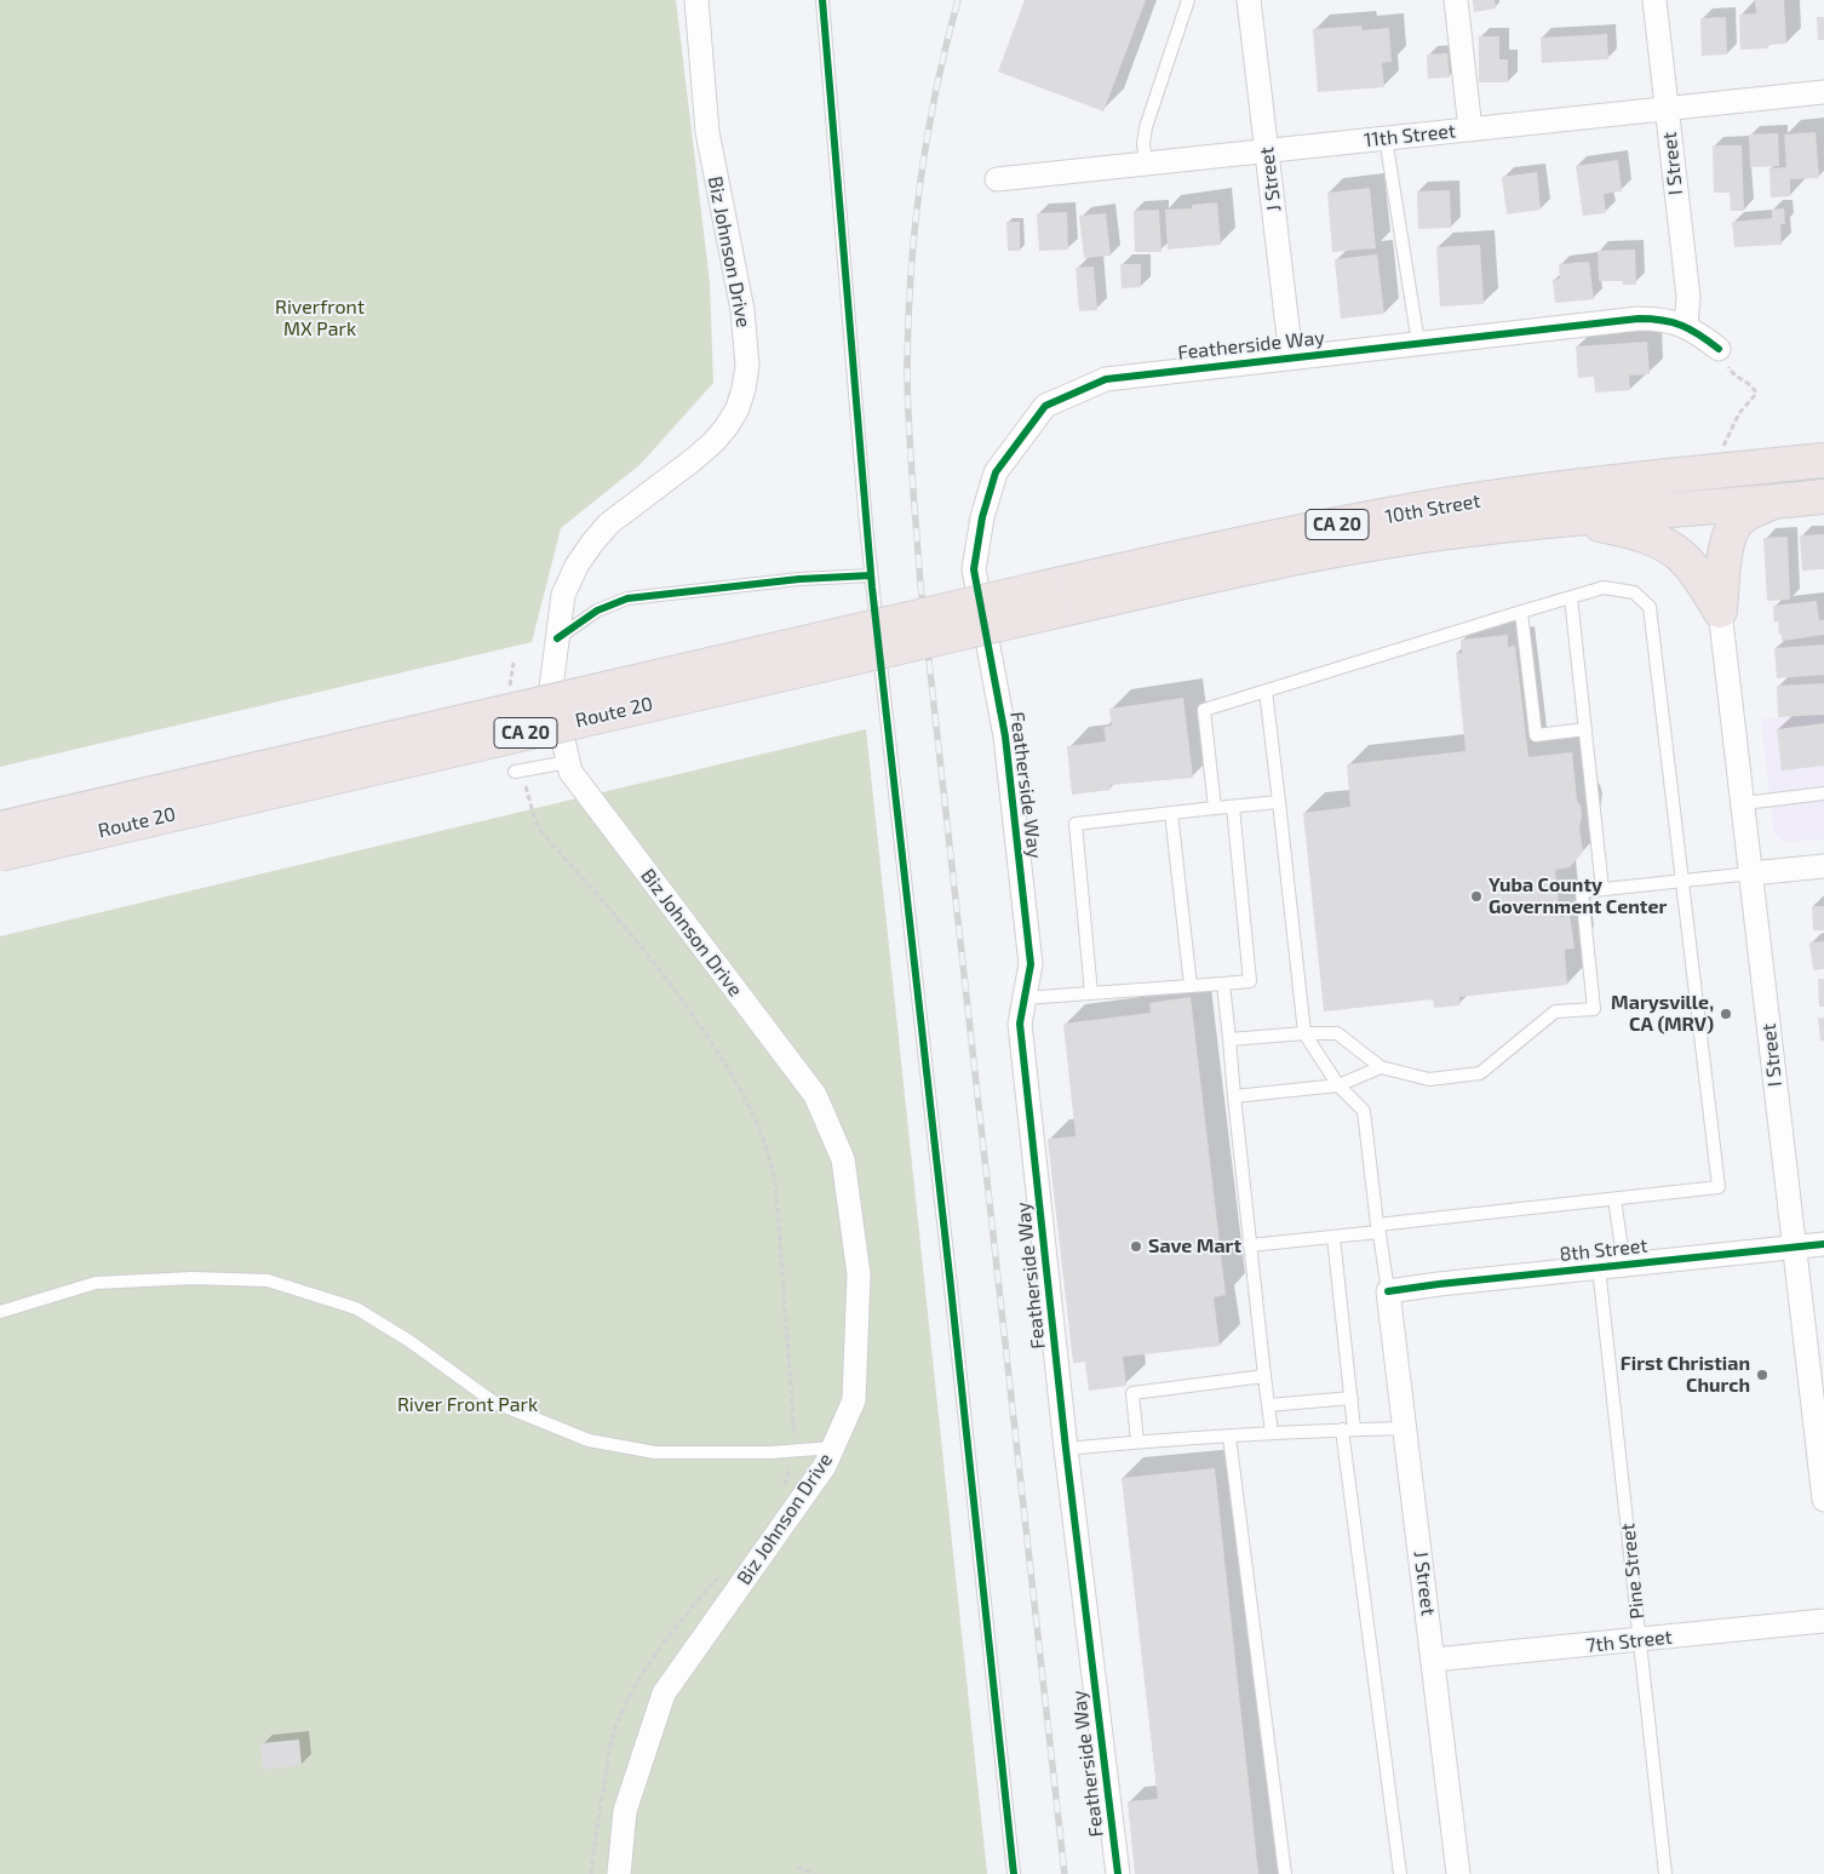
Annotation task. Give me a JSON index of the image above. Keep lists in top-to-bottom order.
{
  "streets": {
    "highway": ["10th Street", "CA 20", "Route 20"],
    "street": [
      "11th Street",
      "I Street",
      "J Street",
      "Biz Johnson Drive",
      "Featherside Way",
      "8th Street",
      "7th Street"
    ],
    "lane": ["Pine Street"]
  },
  "crossings": [
    ["11th Street", "I Street"],
    ["11th Street", "J Street"],
    ["I Street", "Featherside Way"],
    ["I Street", "8th Street"],
    ["J Street", "Featherside Way"],
    ["J Street", "8th Street"],
    ["J Street", "7th Street"],
    ["10th Street", "Route 20"],
    ["8th Street", "Pine Street"],
    ["Pine Street", "7th Street"]
  ],
  "parks": ["Riverfront MX Park", "River Front Park"],
  "places": [
    "Yuba County Government Center",
    "Marysville, CA (MRV)",
    "Save Mart",
    "First Christian Church"
  ]
}
